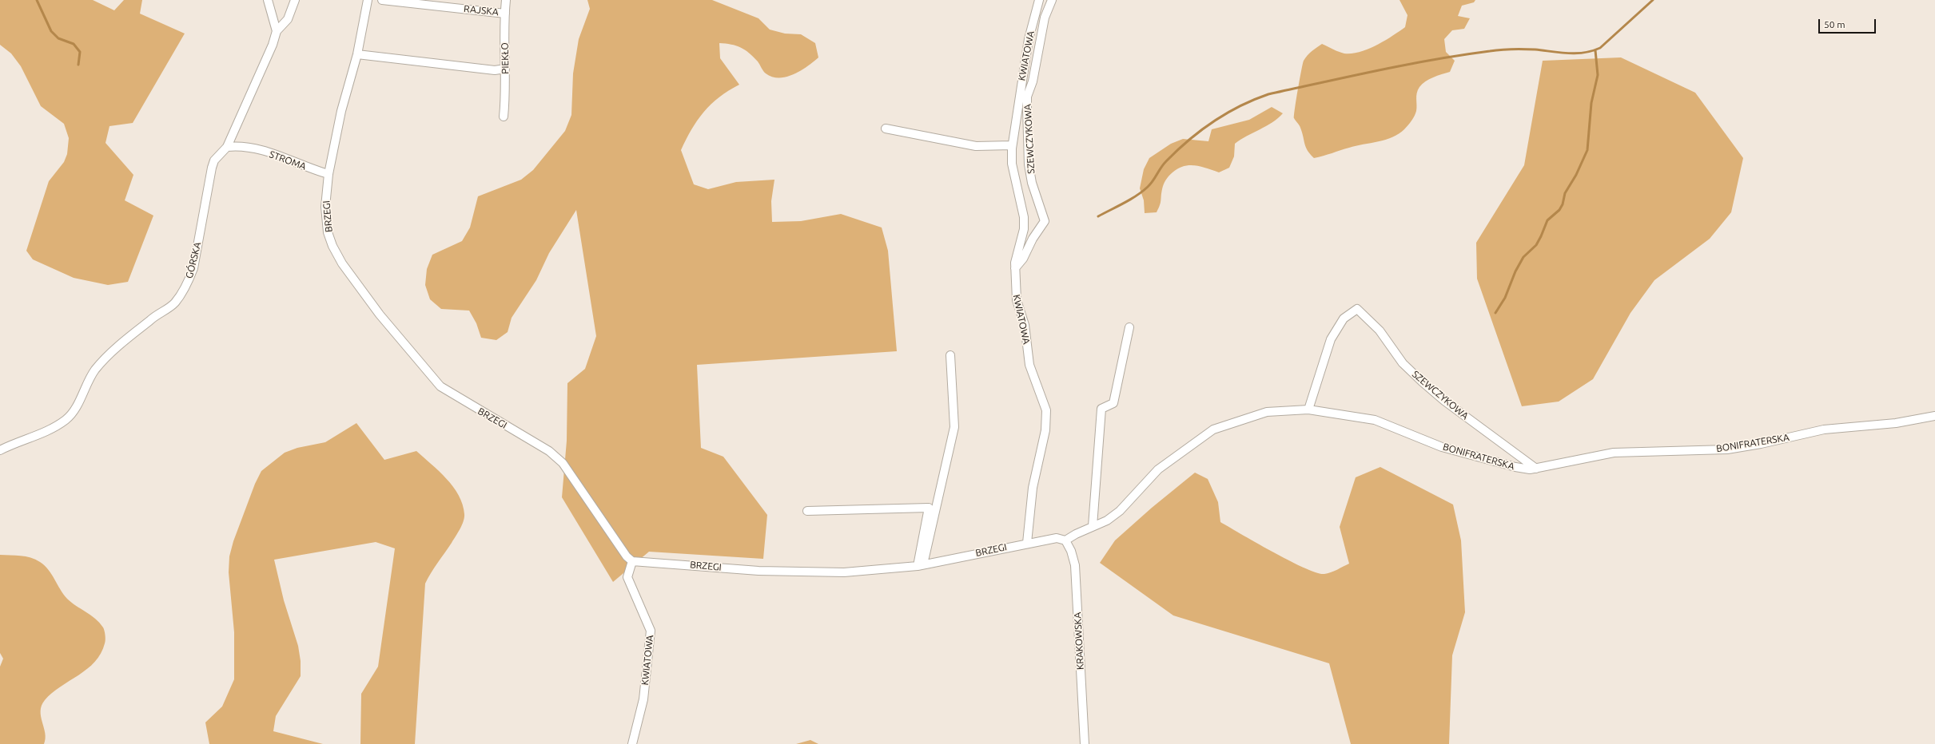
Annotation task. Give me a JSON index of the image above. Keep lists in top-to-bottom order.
{
  "streets": {
    "street": [
      "RAJSKA",
      "KWIATOWA",
      "PIEKŁO",
      "SZEWCZYKOWA",
      "STROMA",
      "BRZEGI",
      "GÓRSKA",
      "BONIFRATERSKA",
      "KRAKOWSKA"
    ]
  },
  "crossings": [
    ["RAJSKA", "PIEKŁO"],
    ["KWIATOWA", "SZEWCZYKOWA"],
    ["KWIATOWA", "BRZEGI"],
    ["SZEWCZYKOWA", "BONIFRATERSKA"],
    ["STROMA", "BRZEGI"],
    ["STROMA", "GÓRSKA"],
    ["BRZEGI", "BONIFRATERSKA"],
    ["BRZEGI", "KRAKOWSKA"],
    ["BONIFRATERSKA", "KRAKOWSKA"]
  ],
  "scale_bar": "50 m"
}
